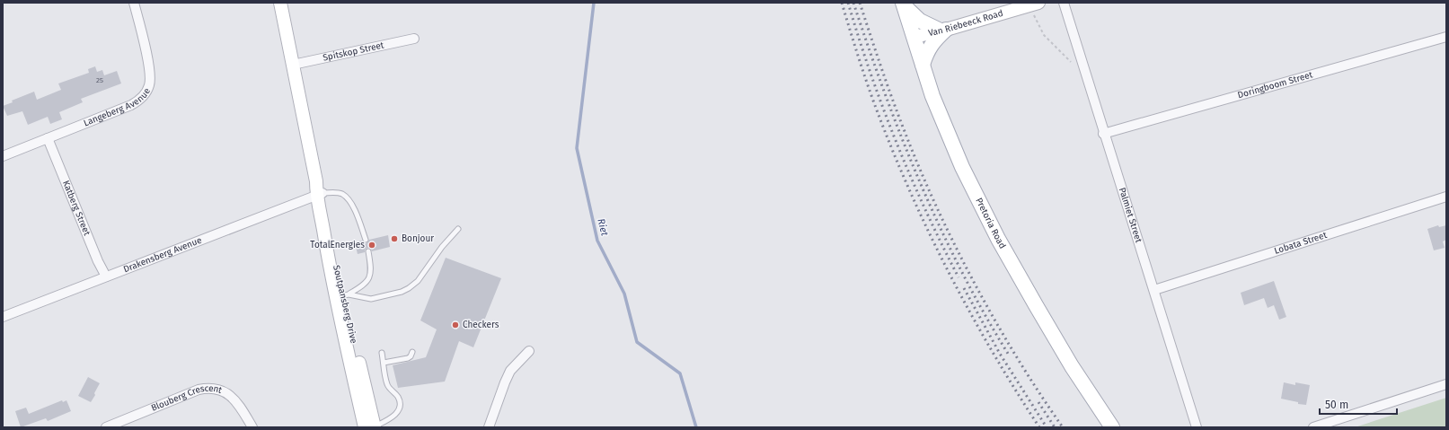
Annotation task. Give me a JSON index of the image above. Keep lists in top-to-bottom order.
{
  "streets": {
    "main road": ["Pretoria Road"],
    "street": [
      "Van Riebeeck Road",
      "Spitskop Street",
      "Doringboom Street",
      "Langeberg Avenue",
      "Katberg Street",
      "Palmiet Street",
      "Lobata Street",
      "Drakensberg Avenue",
      "Soutpansberg Drive",
      "Blouberg Crescent"
    ]
  },
  "crossings": [
    ["Van Riebeeck Road", "Pretoria Road"],
    ["Spitskop Street", "Soutpansberg Drive"],
    ["Doringboom Street", "Palmiet Street"],
    ["Langeberg Avenue", "Katberg Street"],
    ["Katberg Street", "Drakensberg Avenue"],
    ["Palmiet Street", "Lobata Street"],
    ["Drakensberg Avenue", "Soutpansberg Drive"]
  ],
  "water": ["Riet"],
  "places": ["Bonjour", "TotalEnergies", "Checkers"],
  "house_numbers": ["25"],
  "scale_bar": "50 m"
}
